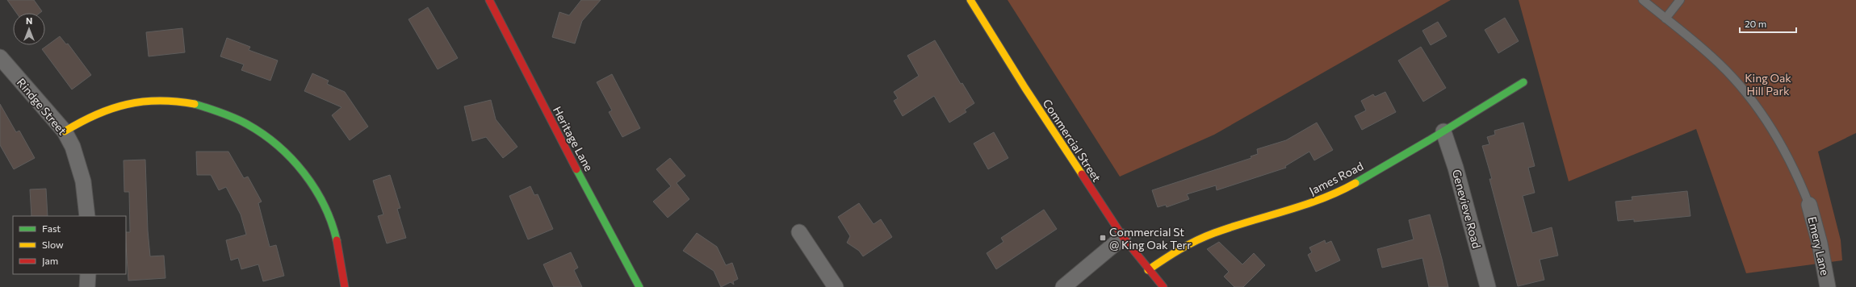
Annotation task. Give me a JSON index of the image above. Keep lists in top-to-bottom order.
{
  "streets": {
    "street": [
      "Rindge Street",
      "Heritage Lane",
      "Commercial Street",
      "James Road",
      "Genevieve Road",
      "Emery Lane"
    ]
  },
  "crossings": [
    ["Commercial Street", "James Road"],
    ["James Road", "Genevieve Road"]
  ],
  "parks": ["King Oak Hill Park"],
  "places": {
    "transit": ["Commercial St @ King Oak Terr"]
  },
  "legend": ["Fast", "Slow", "Jam"],
  "scale_bar": "20 m",
  "north": "top"
}
